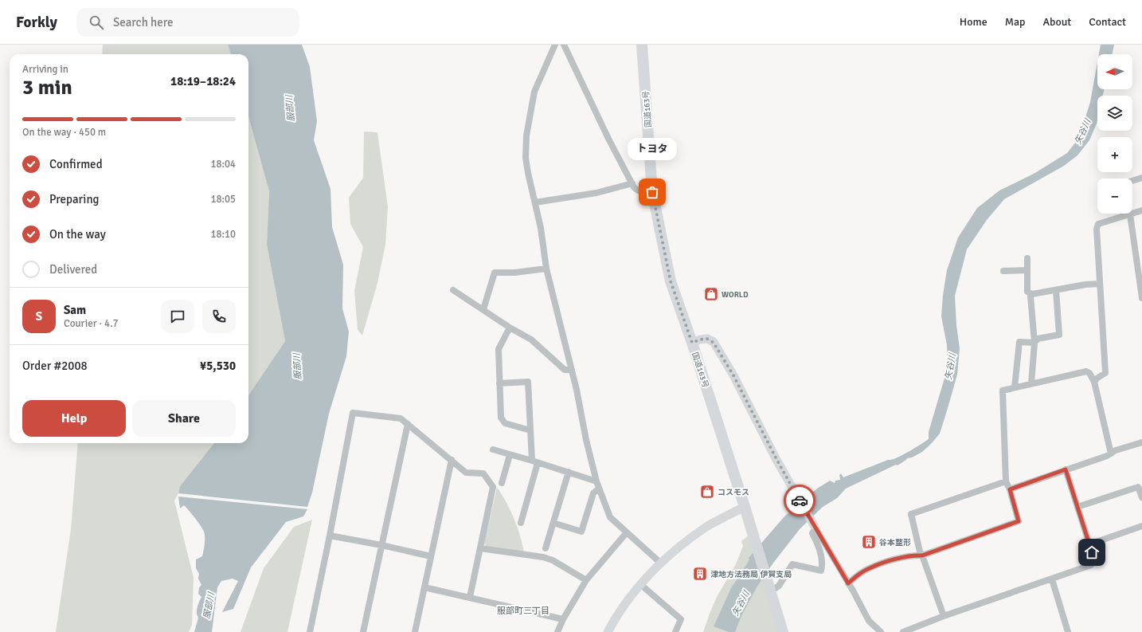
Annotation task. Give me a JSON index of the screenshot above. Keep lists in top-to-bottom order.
{
  "streets": {
    "highway": ["国道163号"]
  },
  "districts": ["服部町三丁目"],
  "water": ["服部川", "矢谷川"],
  "places": {
    "other": ["トヨタ"],
    "shop": ["WORLD", "コスモス"],
    "building": ["谷本整形", "津地方法務局 伊賀支局"]
  },
  "north": "left",
  "page": {
    "header": "Forkly",
    "search": "Search here",
    "nav": [
      "Home",
      "Map",
      "About",
      "Contact"
    ],
    "map_buttons": ["+", "−"],
    "heading": ["3 min", "Arriving in", "18:19–18:24"],
    "panel": [
      "Sam",
      "Courier · 4.7",
      "Order #2008",
      "¥5,530"
    ],
    "bar": "On the way · 450 m",
    "bubble": "トヨタ",
    "list": [
      ["Confirmed", "18:04"],
      ["Preparing", "18:05"],
      ["On the way", "18:10"],
      "Delivered"
    ],
    "round": "S",
    "buttons": ["Help", "Share"]
  }
}
